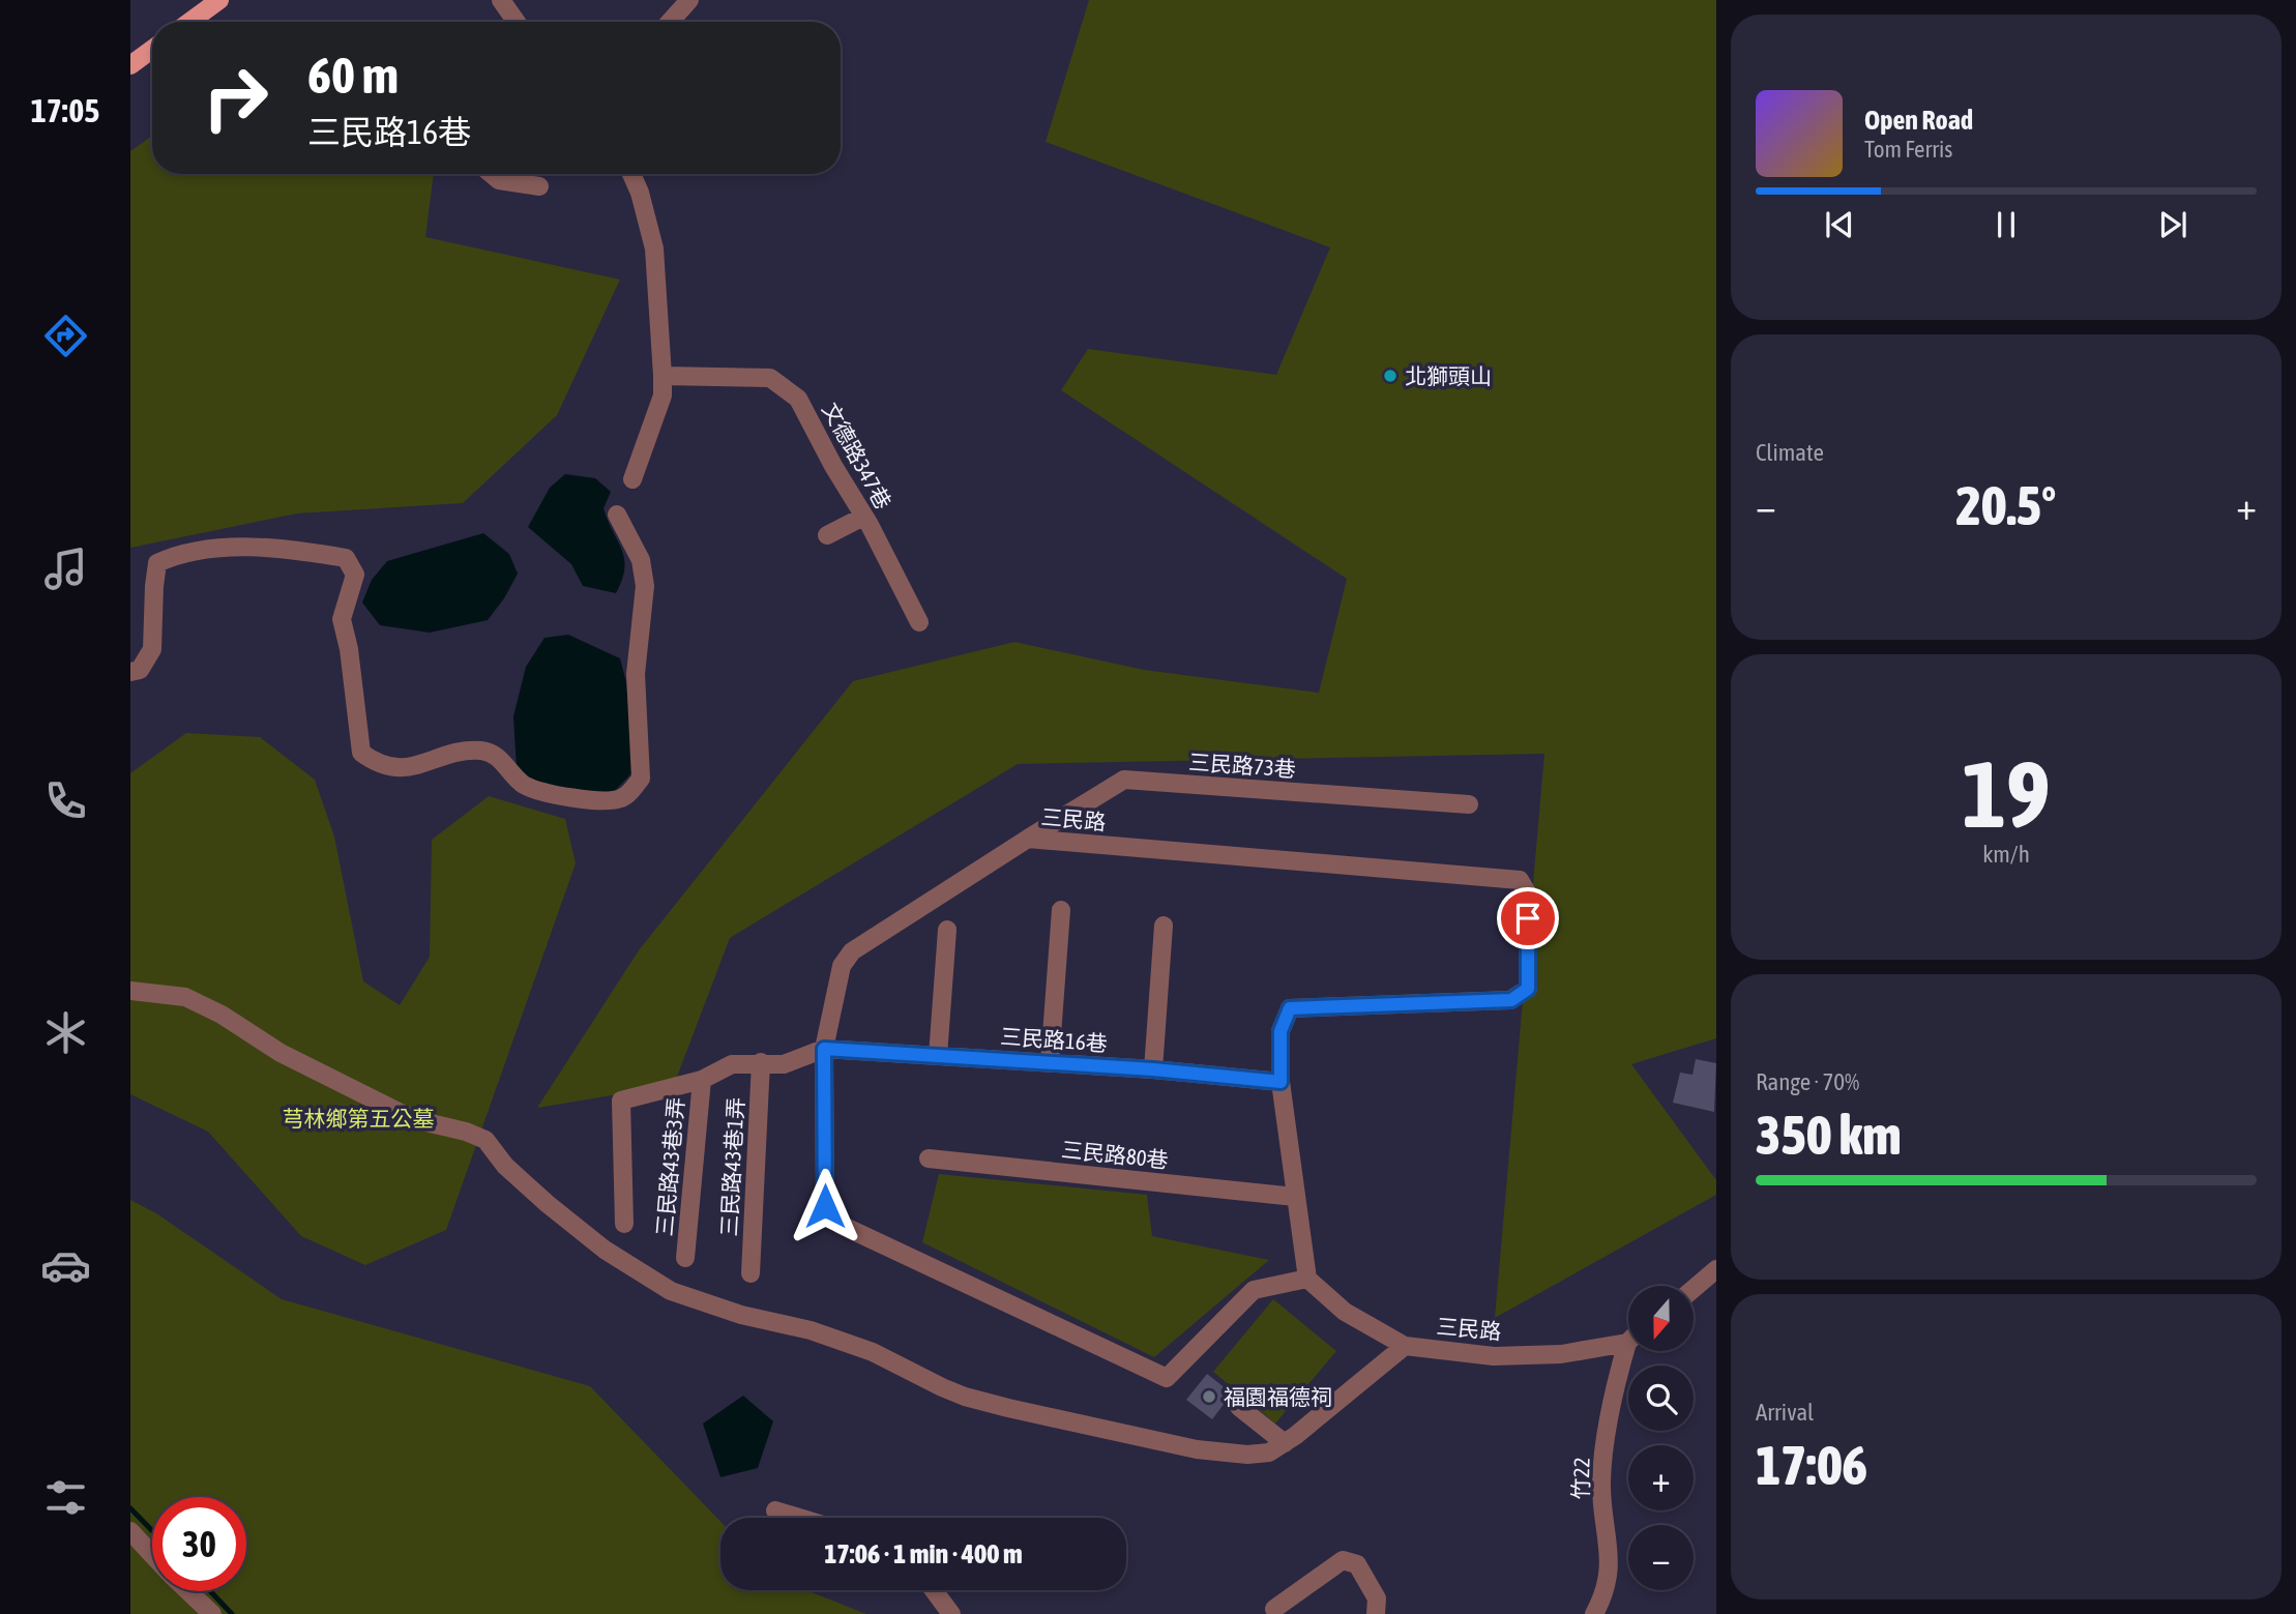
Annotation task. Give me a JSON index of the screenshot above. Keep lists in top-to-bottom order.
{
  "streets": {
    "street": [
      "文德路347巷",
      "三民路73巷",
      "三民路",
      "三民路16巷",
      "三民路80巷",
      "三民路43巷3弄",
      "三民路43巷1弄",
      "竹22"
    ]
  },
  "crossings": [
    ["三民路73巷", "三民路"],
    ["三民路", "三民路16巷"],
    ["三民路", "三民路80巷"],
    ["三民路", "竹22"]
  ],
  "parks": ["芎林鄉第五公墓"],
  "places": ["北獅頭山", "福園福德祠"],
  "north": "bottom",
  "page": {
    "tabs": "17:05",
    "turn": ["60 m", "三民路16巷"],
    "song": ["Open Road", "Tom Ferris"],
    "tile": [
      "Climate",
      ["19", "km/h"],
      ["Range · 70%", "350 km"],
      ["Arrival", "17:06"]
    ],
    "heat": ["−", "20.5°", "+"],
    "map_buttons": ["+", "−"],
    "limit": "30",
    "trip": "17:06 · 1 min · 400 m"
  }
}
